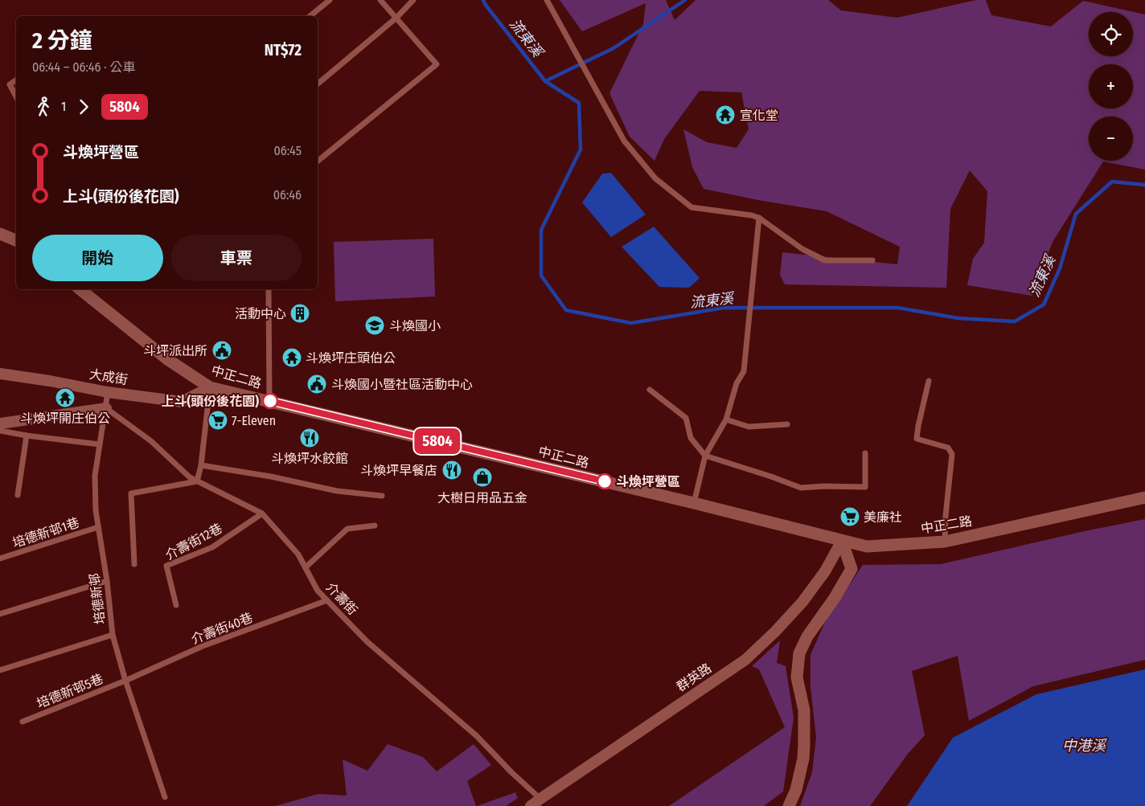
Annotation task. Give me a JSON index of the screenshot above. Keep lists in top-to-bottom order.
{
  "streets": {
    "main road": ["中正二路"],
    "street": ["大成街", "群英路"],
    "lane": [
      "培德新邨1巷",
      "介壽街12巷",
      "培德新邨",
      "介壽街",
      "介壽街40巷",
      "培德新邨5巷"
    ]
  },
  "crossings": [
    ["大成街", "中正二路"],
    ["大成街", "培德新邨"],
    ["中正二路", "群英路"],
    ["培德新邨1巷", "培德新邨"],
    ["介壽街12巷", "介壽街"],
    ["培德新邨", "介壽街"],
    ["培德新邨", "介壽街40巷"],
    ["培德新邨", "培德新邨5巷"],
    ["介壽街", "介壽街40巷"],
    ["介壽街", "群英路"],
    ["介壽街40巷", "培德新邨5巷"]
  ],
  "water": ["流東溪", "中港溪"],
  "places": {
    "temple": ["宣化堂", "斗煥坪庄頭伯公", "斗煥坪開庄伯公"],
    "building": ["活動中心"],
    "school or university": ["斗煥國小"],
    "public building": ["斗坪派出所", "斗煥國小暨社區活動中心"],
    "other": ["上斗(頭份後花園)", "斗煥坪營區"],
    "supermarket": ["7-Eleven", "美廉社"],
    "restaurant": ["斗煥坪水餃館", "斗煥坪早餐店"],
    "shop": ["大樹日用品五金"]
  },
  "lines": ["bus line 5804"],
  "page": {
    "on_map": "5804",
    "map_buttons": ["+", "−"],
    "heading": ["2 分鐘", "06:44 – 06:46 · 公車", "NT$72"],
    "legs": ["1", "5804"],
    "list": [
      {
        "name": "斗煥坪營區",
        "value": "06:45"
      },
      {
        "name": "上斗(頭份後花園)",
        "value": "06:46"
      }
    ],
    "buttons": ["開始", "車票"]
  }
}
